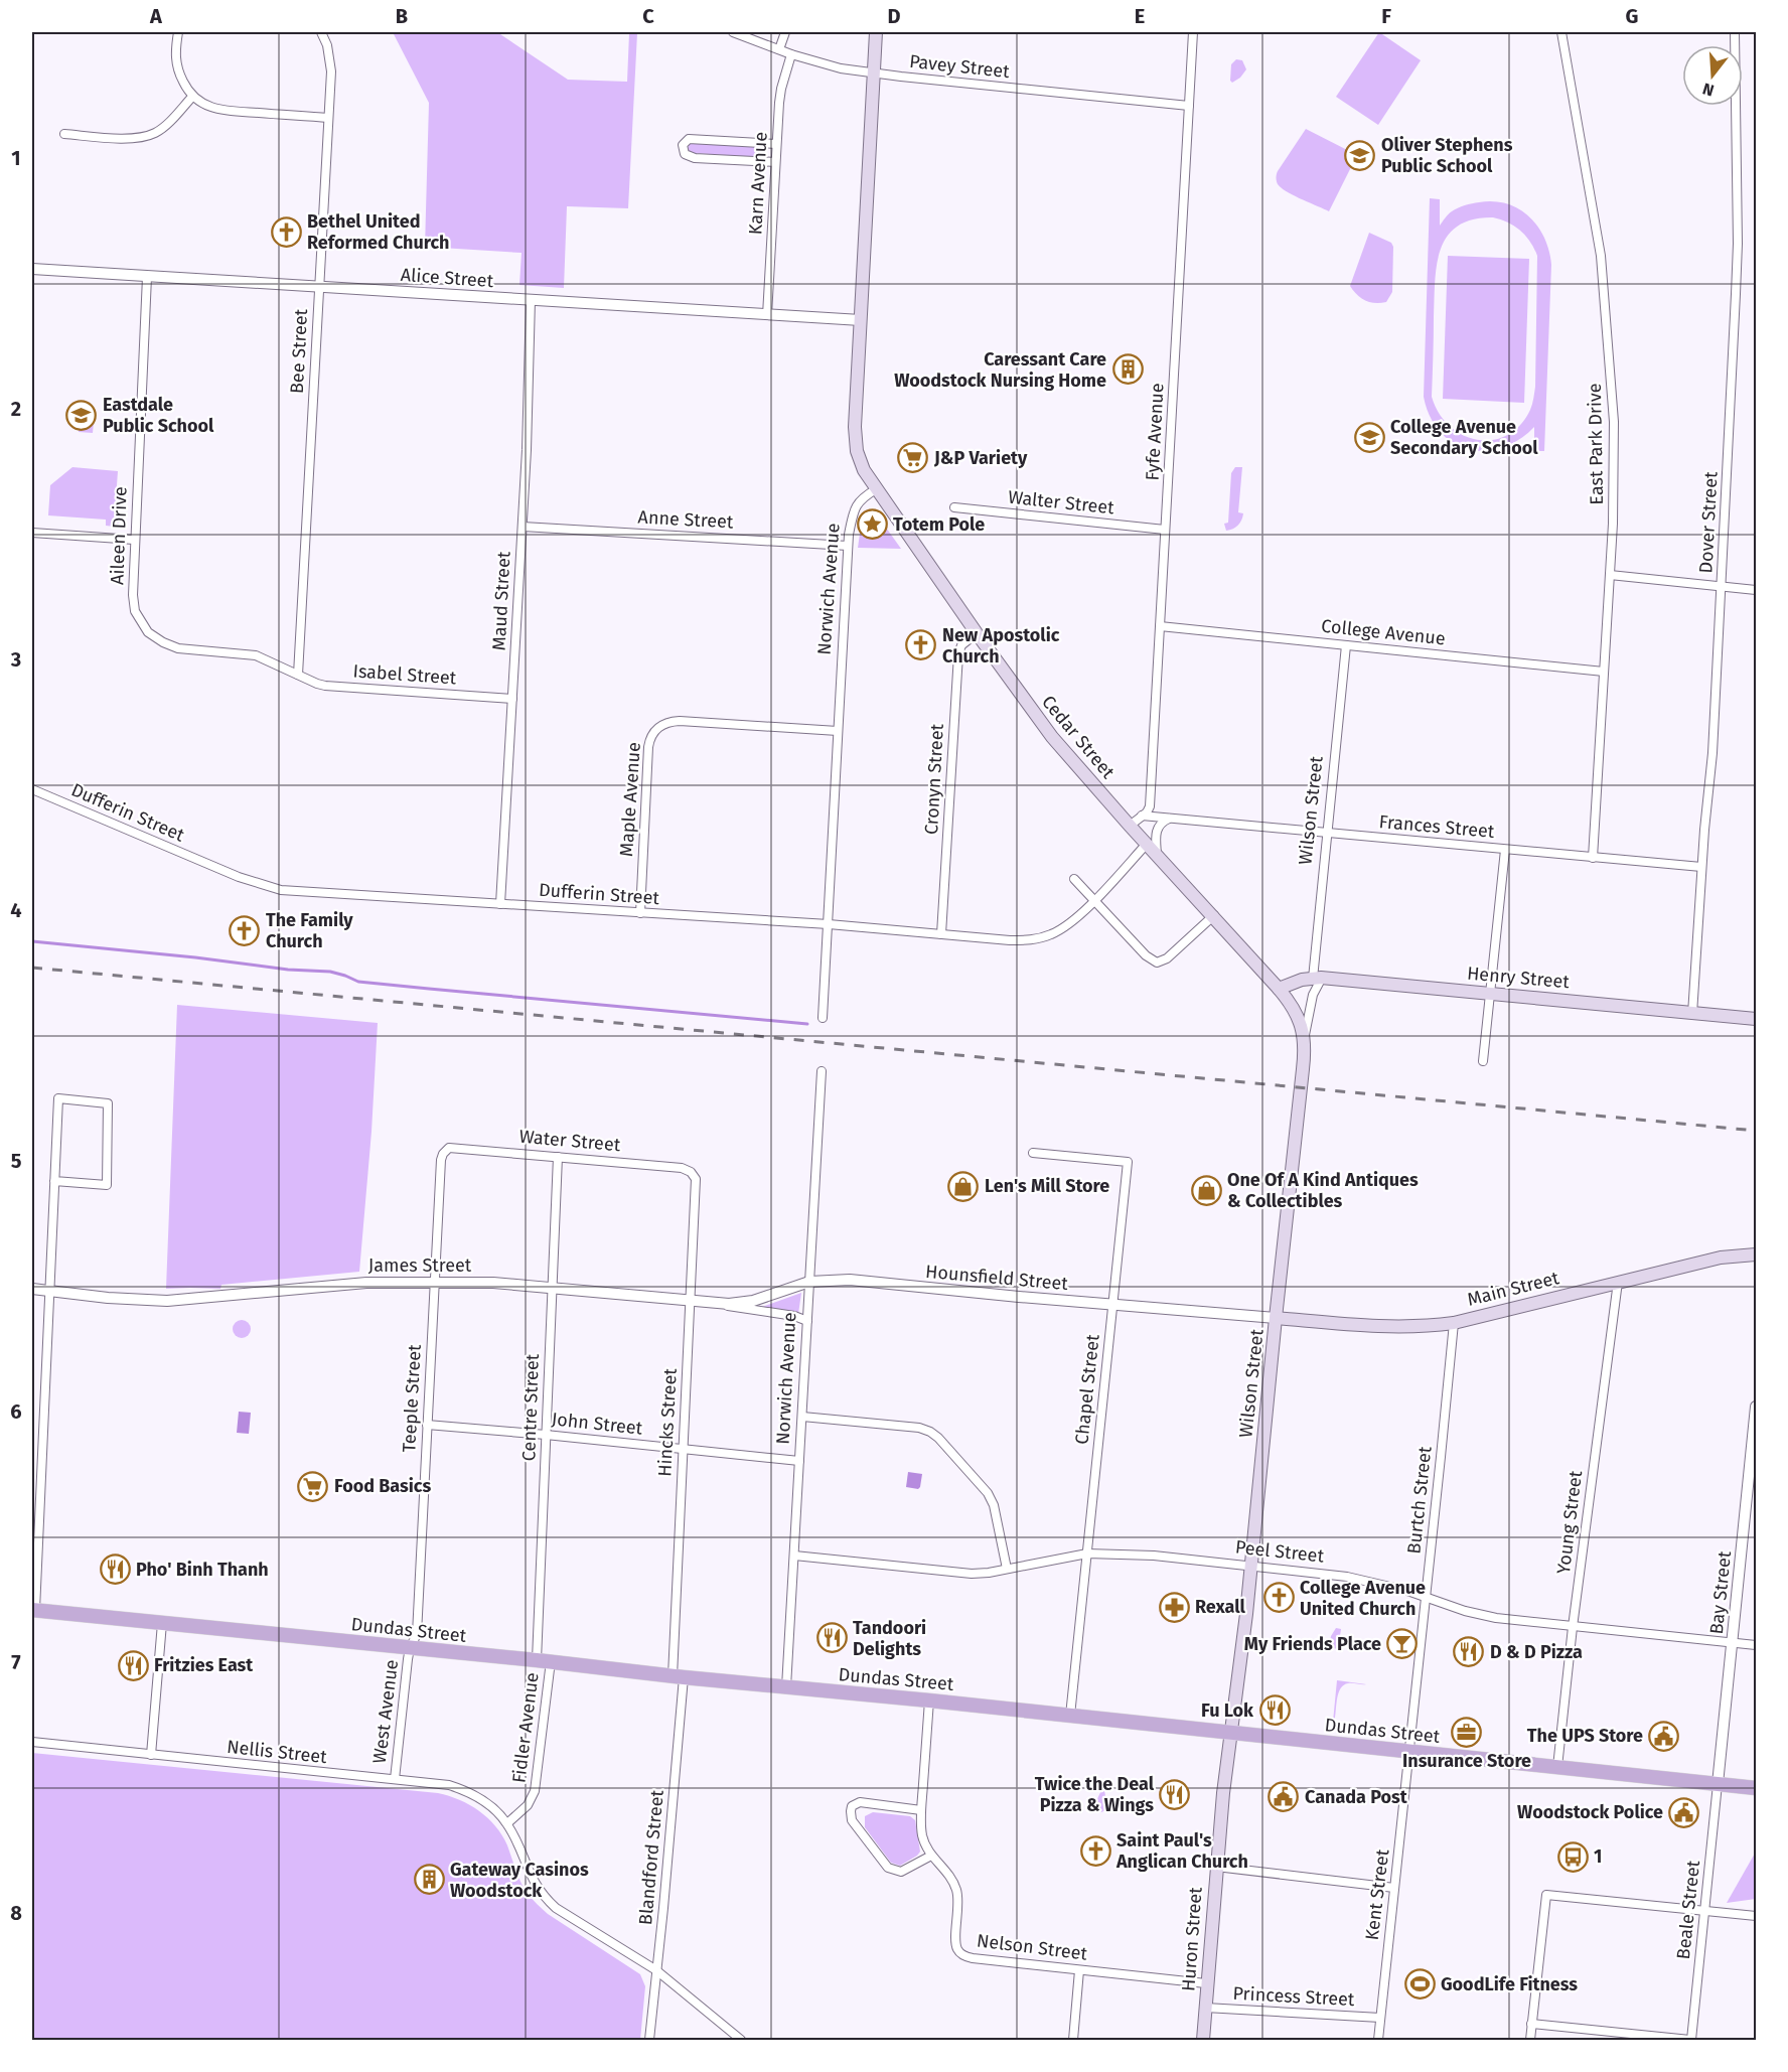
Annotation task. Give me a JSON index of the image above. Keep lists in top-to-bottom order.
{
  "streets": {
    "main road": [
      "Cedar Street",
      "Wilson Street",
      "Henry Street",
      "Main Street",
      "Dundas Street",
      "Huron Street"
    ],
    "street": [
      "Pavey Street",
      "Karn Avenue",
      "Alice Street",
      "Bee Street",
      "Fyfe Avenue",
      "East Park Drive",
      "Walter Street",
      "Anne Street",
      "Dover Street",
      "Aileen Drive",
      "Norwich Avenue",
      "Maud Street",
      "College Avenue",
      "Isabel Street",
      "Cronyn Street",
      "Maple Avenue",
      "Dufferin Street",
      "Frances Street",
      "Water Street",
      "James Street",
      "Hounsfield Street",
      "Chapel Street",
      "Teeple Street",
      "Centre Street",
      "Hincks Street",
      "John Street",
      "Burtch Street",
      "Young Street",
      "Peel Street",
      "Bay Street",
      "West Avenue",
      "Fidler Avenue",
      "Nellis Street",
      "Blandford Street",
      "Kent Street",
      "Beale Street",
      "Nelson Street",
      "Princess Street"
    ]
  },
  "crossings": [
    ["Pavey Street", "Karn Avenue"],
    ["Pavey Street", "Fyfe Avenue"],
    ["Karn Avenue", "Alice Street"],
    ["Alice Street", "Bee Street"],
    ["Alice Street", "Aileen Drive"],
    ["Alice Street", "Maud Street"],
    ["Bee Street", "Aileen Drive"],
    ["Bee Street", "Isabel Street"],
    ["Fyfe Avenue", "Walter Street"],
    ["Fyfe Avenue", "College Avenue"],
    ["Fyfe Avenue", "Frances Street"],
    ["East Park Drive", "College Avenue"],
    ["East Park Drive", "Frances Street"],
    ["Anne Street", "Norwich Avenue"],
    ["Anne Street", "Maud Street"],
    ["Dover Street", "Frances Street"],
    ["Dover Street", "Henry Street"],
    ["Aileen Drive", "Isabel Street"],
    ["Norwich Avenue", "Cedar Street"],
    ["Norwich Avenue", "Maple Avenue"],
    ["Norwich Avenue", "Dufferin Street"],
    ["Norwich Avenue", "James Street"],
    ["Norwich Avenue", "Hounsfield Street"],
    ["Norwich Avenue", "John Street"],
    ["Norwich Avenue", "Peel Street"],
    ["Norwich Avenue", "Dundas Street"],
    ["Maud Street", "Isabel Street"],
    ["Maud Street", "Dufferin Street"],
    ["College Avenue", "Wilson Street"],
    ["Cedar Street", "Cronyn Street"],
    ["Cedar Street", "Wilson Street"],
    ["Cedar Street", "Dufferin Street"],
    ["Cedar Street", "Henry Street"],
    ["Cronyn Street", "Dufferin Street"],
    ["Maple Avenue", "Dufferin Street"],
    ["Wilson Street", "Frances Street"],
    ["Wilson Street", "Henry Street"],
    ["Wilson Street", "Hounsfield Street"],
    ["Wilson Street", "Main Street"],
    ["Wilson Street", "Peel Street"],
    ["Wilson Street", "Dundas Street"],
    ["Wilson Street", "Huron Street"],
    ["Water Street", "Teeple Street"],
    ["Water Street", "Centre Street"],
    ["Water Street", "Hincks Street"],
    ["James Street", "Hounsfield Street"],
    ["James Street", "Teeple Street"],
    ["James Street", "Centre Street"],
    ["James Street", "Hincks Street"],
    ["Hounsfield Street", "Main Street"],
    ["Hounsfield Street", "Chapel Street"],
    ["Main Street", "Burtch Street"],
    ["Main Street", "Young Street"],
    ["Chapel Street", "Peel Street"],
    ["Chapel Street", "Dundas Street"],
    ["Teeple Street", "John Street"],
    ["Teeple Street", "Dundas Street"],
    ["Teeple Street", "West Avenue"],
    ["Centre Street", "John Street"],
    ["Centre Street", "Dundas Street"],
    ["Centre Street", "Fidler Avenue"],
    ["Hincks Street", "John Street"],
    ["Hincks Street", "Dundas Street"],
    ["Hincks Street", "Blandford Street"],
    ["Burtch Street", "Peel Street"],
    ["Burtch Street", "Dundas Street"],
    ["Burtch Street", "Kent Street"],
    ["Young Street", "Peel Street"],
    ["Young Street", "Dundas Street"],
    ["Peel Street", "Bay Street"],
    ["Bay Street", "Dundas Street"],
    ["Bay Street", "Beale Street"],
    ["Dundas Street", "West Avenue"],
    ["Dundas Street", "Fidler Avenue"],
    ["Dundas Street", "Blandford Street"],
    ["Dundas Street", "Kent Street"],
    ["Dundas Street", "Beale Street"],
    ["Dundas Street", "Huron Street"],
    ["West Avenue", "Nellis Street"],
    ["Fidler Avenue", "Nellis Street"],
    ["Kent Street", "Princess Street"],
    ["Huron Street", "Nelson Street"],
    ["Huron Street", "Princess Street"]
  ],
  "places": {
    "school or university": ["Oliver Stephens Public School", "Eastdale Public School", "College Avenue Secondary School"],
    "church": [
      "Bethel United Reformed Church",
      "New Apostolic Church",
      "The Family Church",
      "College Avenue United Church",
      "Saint Paul's Anglican Church"
    ],
    "building": ["Caressant Care Woodstock Nursing Home", "Gateway Casinos Woodstock"],
    "supermarket": ["J&P Variety", "Food Basics"],
    "place": ["Totem Pole"],
    "shop": ["Len's Mill Store", "One Of A Kind Antiques & Collectibles"],
    "restaurant": [
      "Pho' Binh Thanh",
      "Tandoori Delights",
      "D & D Pizza",
      "Fritzies East",
      "Fu Lok",
      "Twice the Deal Pizza & Wings"
    ],
    "pharmacy": ["Rexall"],
    "bar": ["My Friends Place"],
    "office": ["Insurance Store"],
    "public building": ["The UPS Store", "Canada Post", "Woodstock Police"],
    "bus stop": ["1"],
    "sports": ["GoodLife Fitness"]
  },
  "north": "bottom",
  "grid": {
    "columns": [
      "A",
      "B",
      "C",
      "D",
      "E",
      "F",
      "G"
    ],
    "rows": [
      "1",
      "2",
      "3",
      "4",
      "5",
      "6",
      "7",
      "8"
    ]
  }
}
